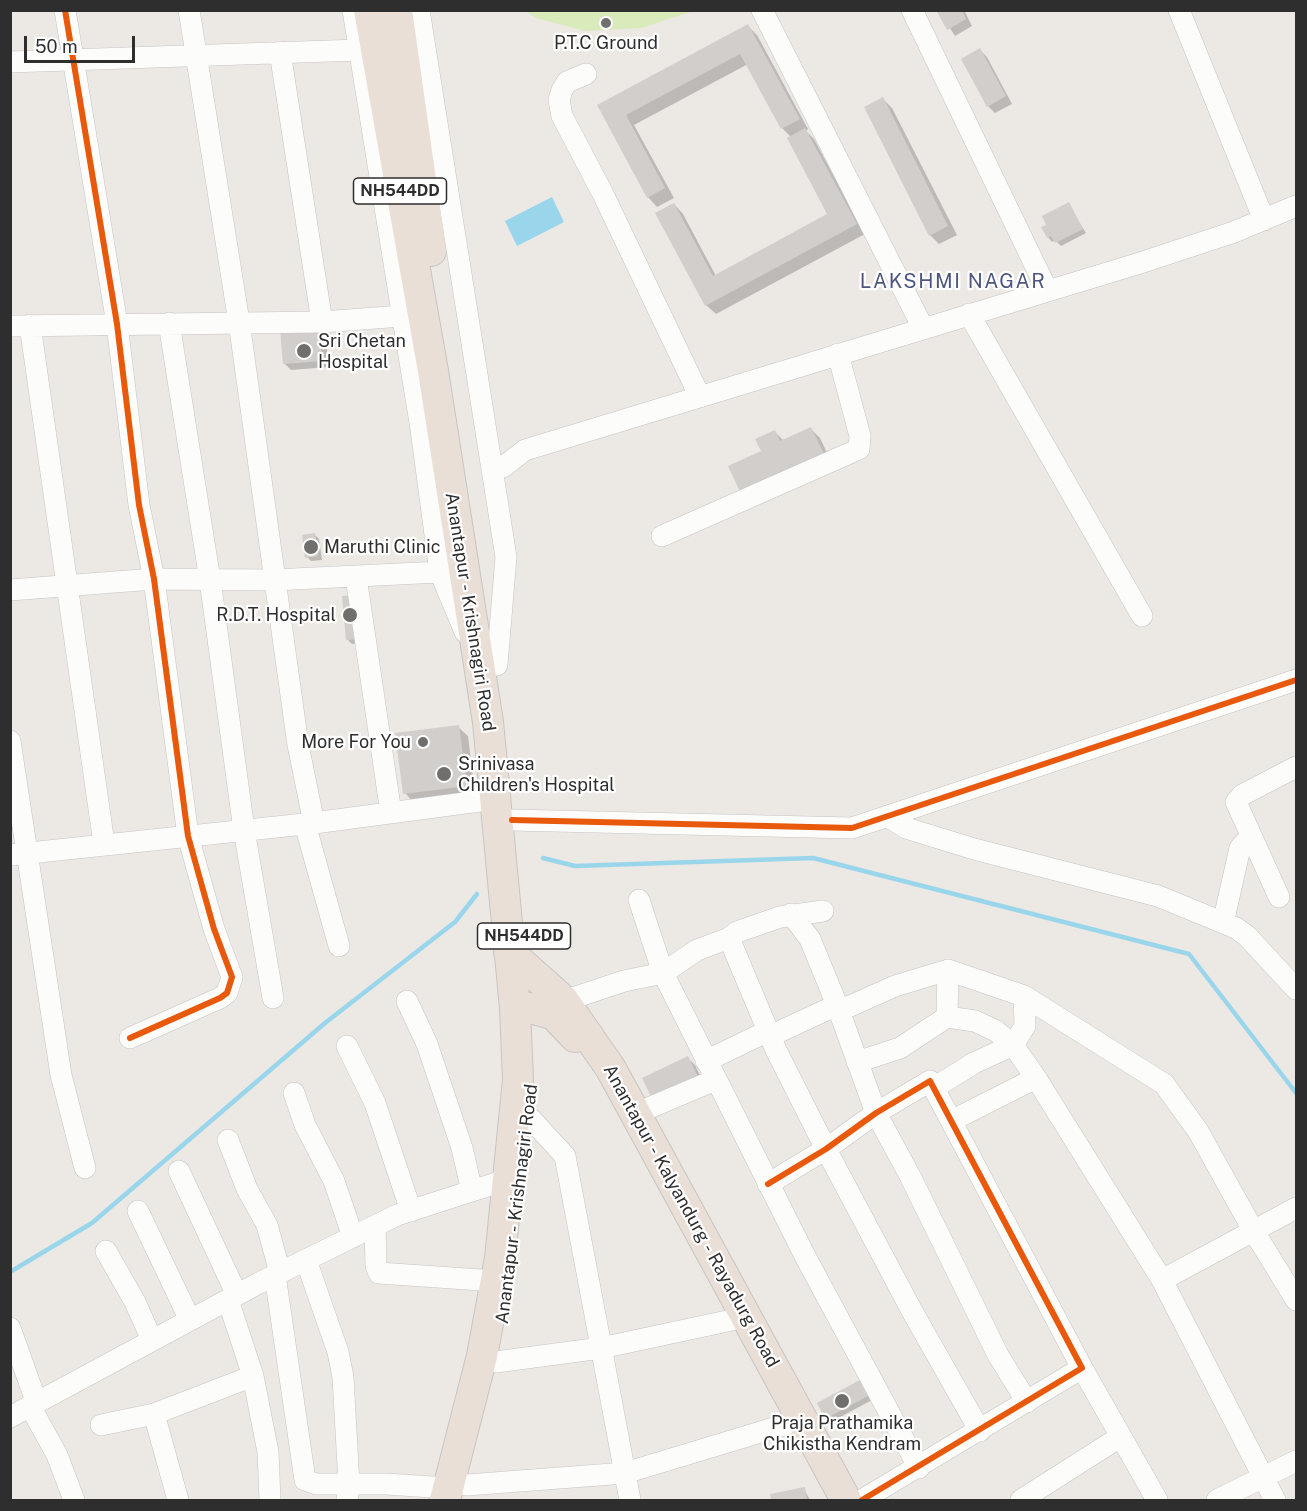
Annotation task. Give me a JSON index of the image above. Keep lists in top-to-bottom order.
{
  "streets": {
    "highway": ["NH544DD", "Anantapur - Krishnagiri Road", "Anantapur - Kalyandurg - Rayadurg Road"]
  },
  "crossings": [
    ["NH544DD", "Anantapur - Krishnagiri Road"],
    ["Anantapur - Krishnagiri Road", "Anantapur - Kalyandurg - Rayadurg Road"]
  ],
  "districts": ["LAKSHMI NAGAR"],
  "places": [
    "P.T.C Ground",
    "Sri Chetan Hospital",
    "Maruthi Clinic",
    "R.D.T. Hospital",
    "More For You",
    "Srinivasa Children's Hospital",
    "Praja Prathamika Chikistha Kendram"
  ],
  "scale_bar": "50 m"
}
